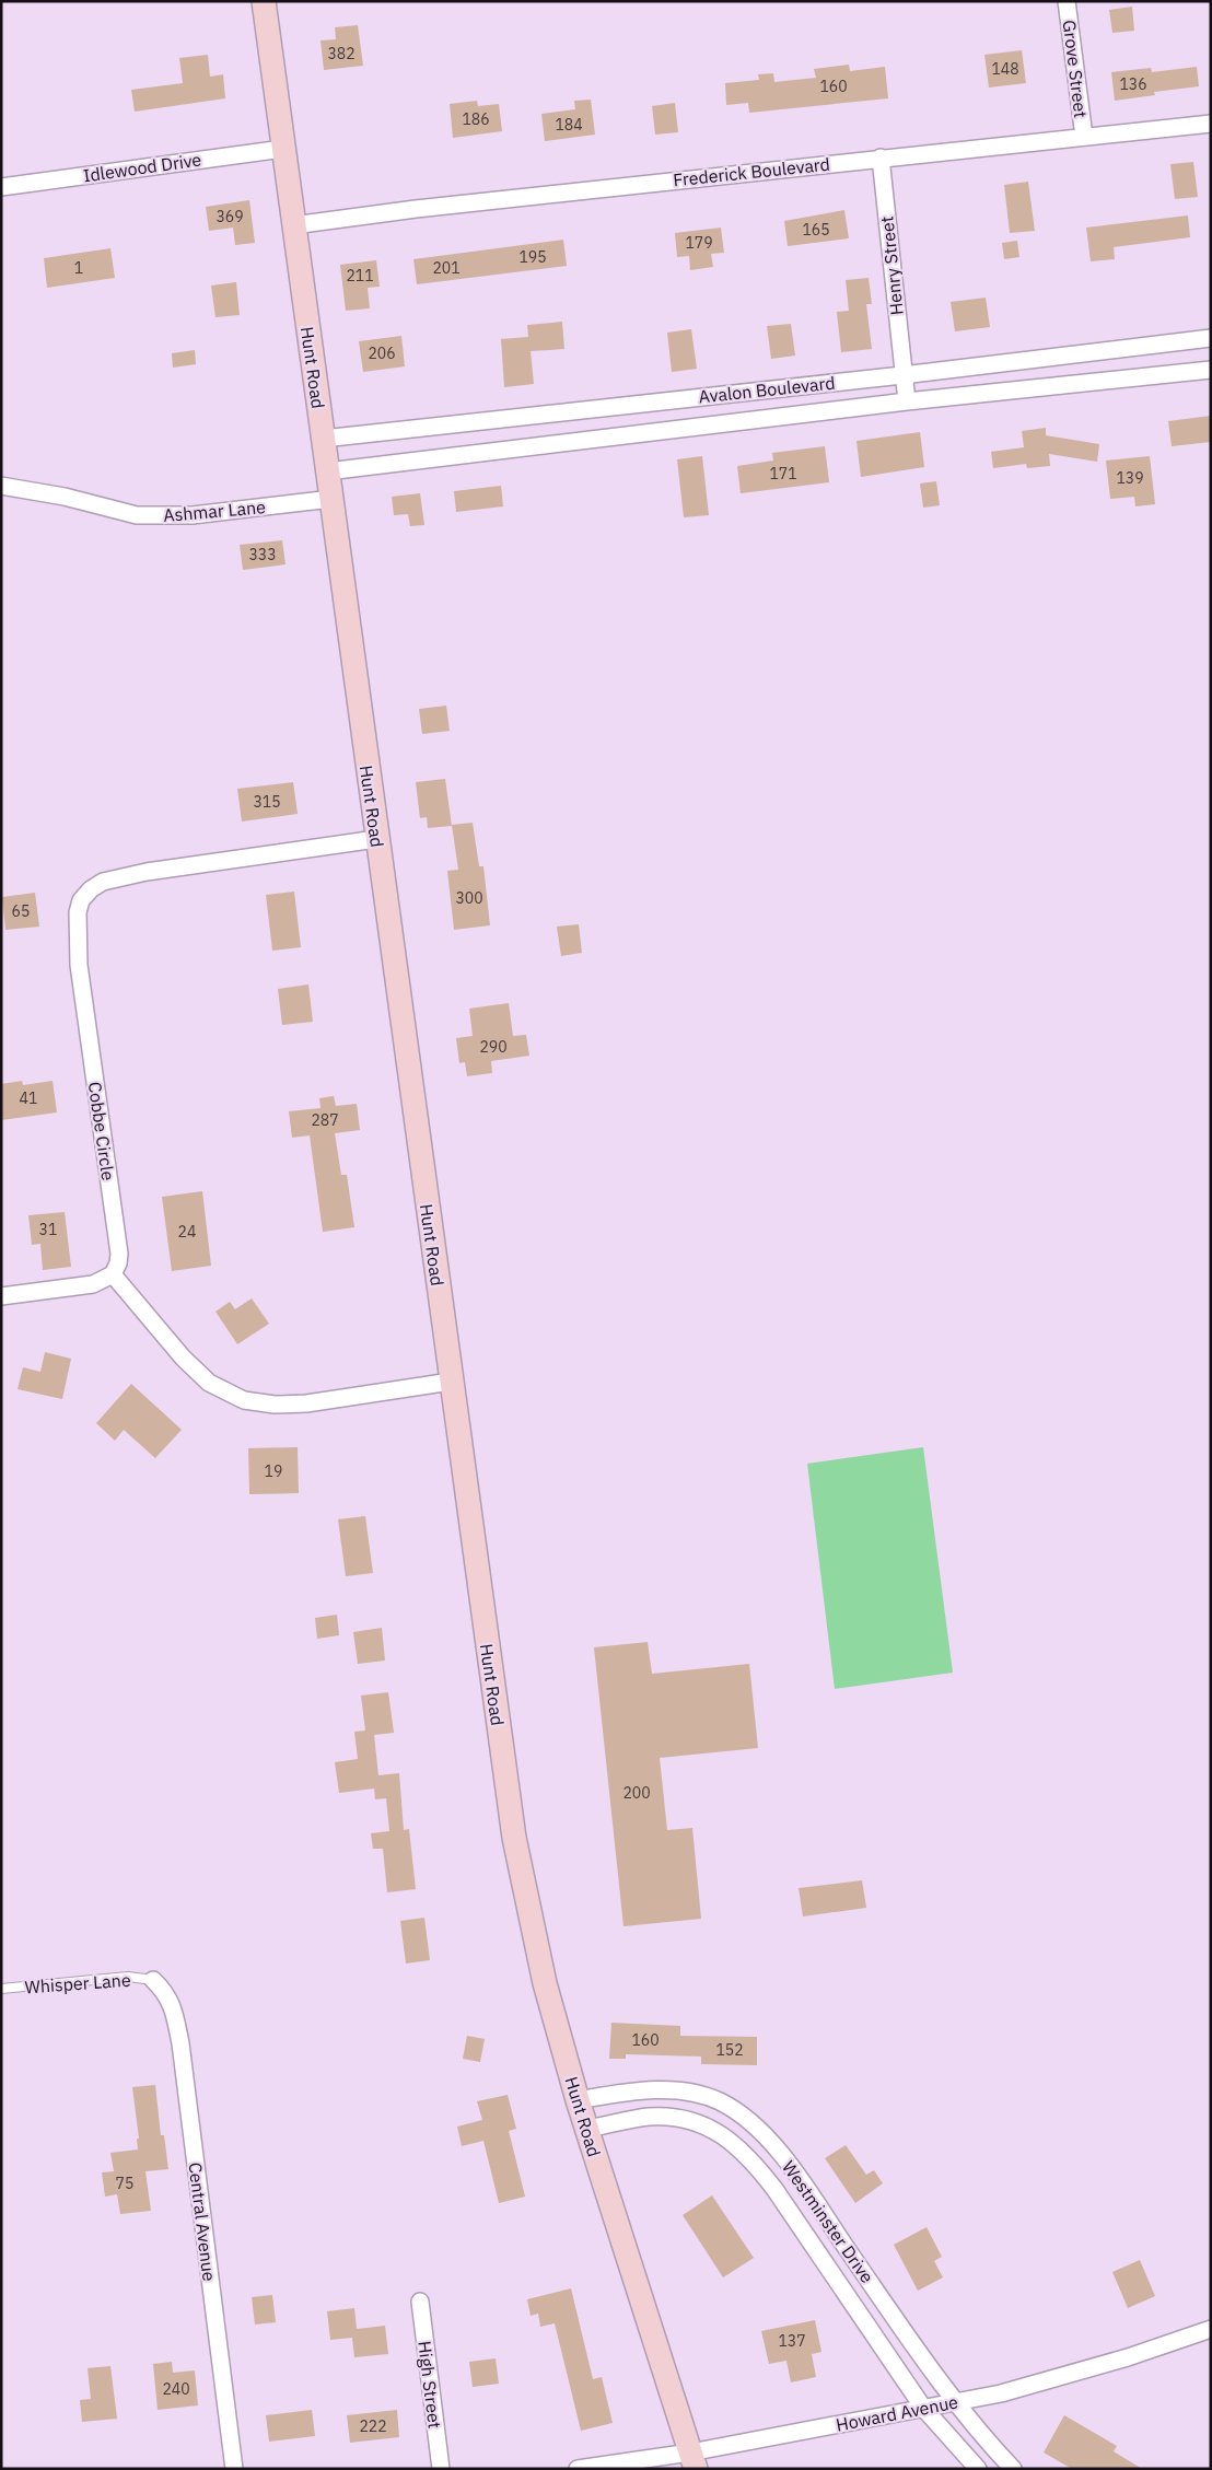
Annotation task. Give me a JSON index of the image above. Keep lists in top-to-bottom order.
{
  "streets": {
    "street": [
      "Grove Street",
      "Idlewood Drive",
      "Frederick Boulevard",
      "Henry Street",
      "Hunt Road",
      "Avalon Boulevard",
      "Ashmar Lane",
      "Cobbe Circle",
      "Central Avenue",
      "Westminster Drive",
      "High Street",
      "Howard Avenue"
    ],
    "lane": ["Whisper Lane"]
  },
  "crossings": [
    ["Grove Street", "Frederick Boulevard"],
    ["Idlewood Drive", "Hunt Road"],
    ["Frederick Boulevard", "Henry Street"],
    ["Frederick Boulevard", "Hunt Road"],
    ["Henry Street", "Avalon Boulevard"],
    ["Hunt Road", "Avalon Boulevard"],
    ["Hunt Road", "Ashmar Lane"],
    ["Hunt Road", "Cobbe Circle"],
    ["Hunt Road", "Westminster Drive"],
    ["Hunt Road", "Howard Avenue"],
    ["Whisper Lane", "Central Avenue"],
    ["Westminster Drive", "Howard Avenue"]
  ],
  "house_numbers": [
    "382",
    "148",
    "136",
    "160",
    "186",
    "184",
    "369",
    "165",
    "179",
    "195",
    "1",
    "201",
    "211",
    "206",
    "171",
    "139",
    "333",
    "315",
    "300",
    "65",
    "290",
    "41",
    "287",
    "31",
    "24",
    "19",
    "200",
    "160",
    "152",
    "75",
    "137",
    "240",
    "222"
  ]
}
